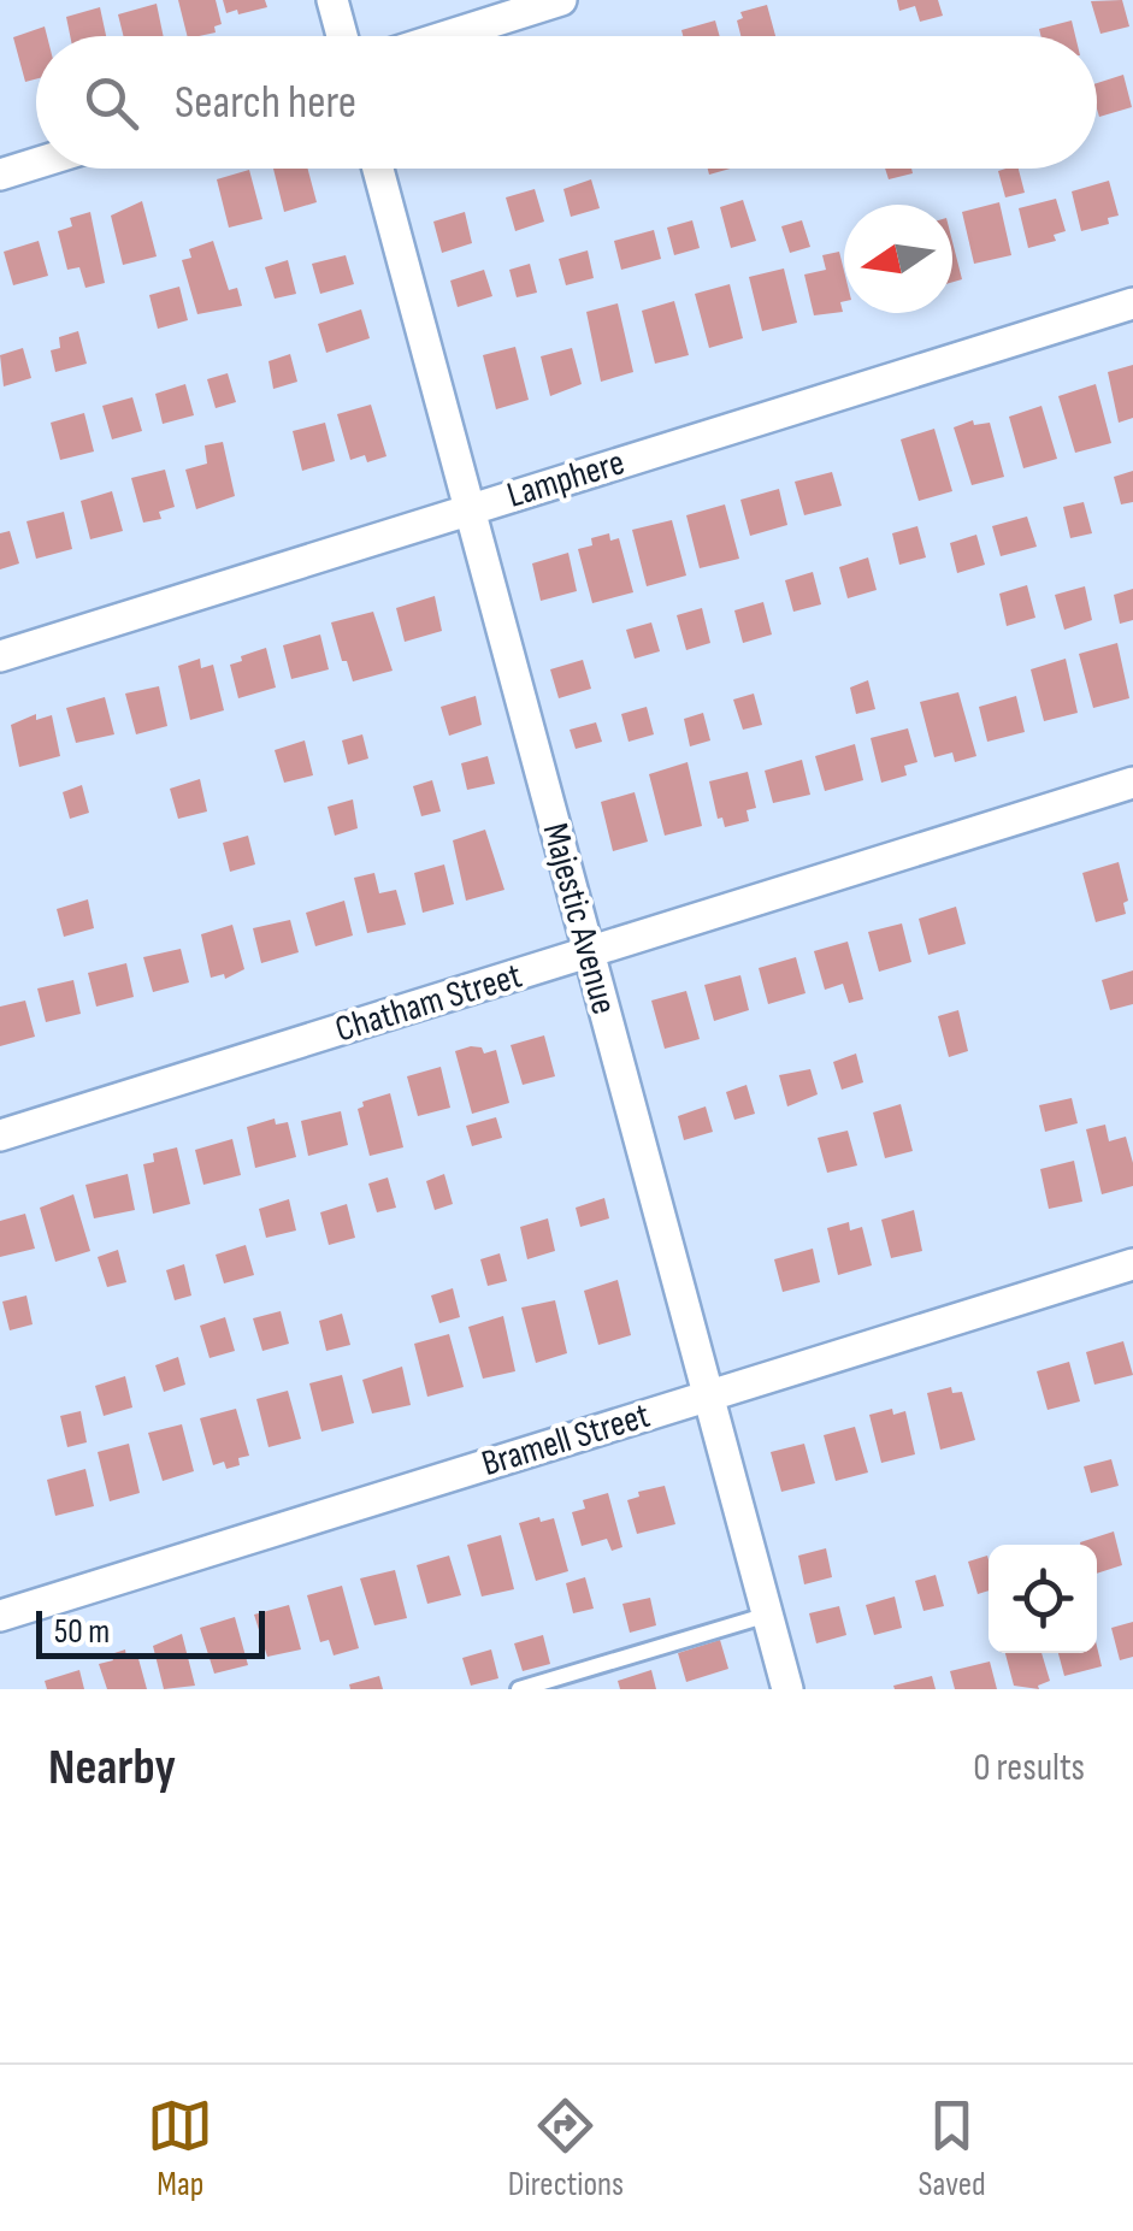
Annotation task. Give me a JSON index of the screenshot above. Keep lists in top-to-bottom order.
{
  "streets": {
    "street": [
      "Lamphere",
      "Majestic Avenue",
      "Chatham Street",
      "Bramell Street"
    ]
  },
  "crossings": [
    ["Lamphere", "Majestic Avenue"],
    ["Majestic Avenue", "Chatham Street"],
    ["Majestic Avenue", "Bramell Street"]
  ],
  "scale_bar": "50 m",
  "north": "left",
  "page": {
    "search": "Search here",
    "scale": "50 m",
    "heading": ["Nearby", "0 results"],
    "nav": ["Map", "Directions", "Saved"]
  }
}
